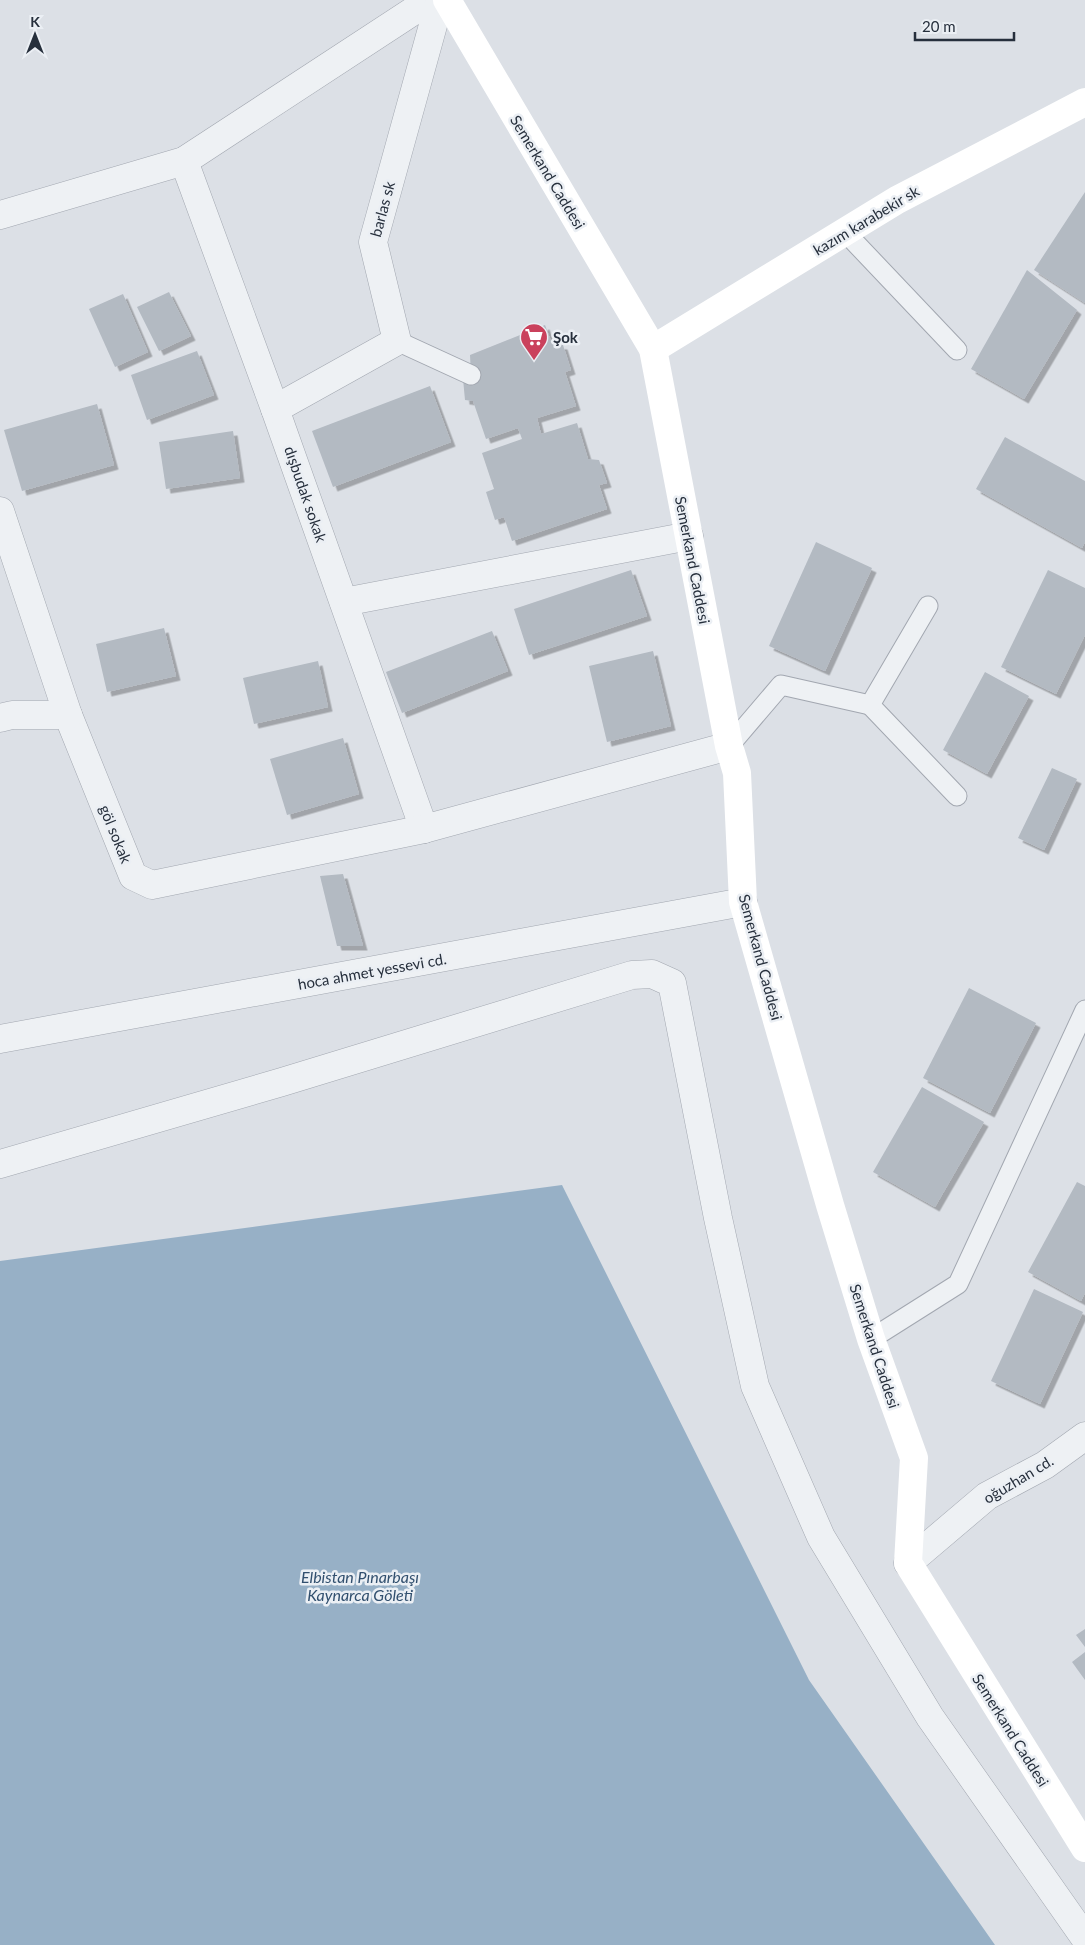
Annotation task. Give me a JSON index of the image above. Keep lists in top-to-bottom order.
{
  "streets": {
    "street": [
      "Semerkand Caddesi",
      "barlas sk",
      "kazım karabekir sk",
      "dışbudak sokak",
      "göl sokak",
      "hoca ahmet yessevi cd.",
      "oğuzhan cd."
    ]
  },
  "crossings": [
    ["Semerkand Caddesi", "kazım karabekir sk"],
    ["Semerkand Caddesi", "göl sokak"],
    ["Semerkand Caddesi", "hoca ahmet yessevi cd."],
    ["Semerkand Caddesi", "oğuzhan cd."],
    ["dışbudak sokak", "göl sokak"]
  ],
  "water": ["Elbistan Pınarbaşı Kaynarca Göleti"],
  "places": {
    "supermarket": ["Şok"]
  },
  "scale_bar": "20 m",
  "north": "top"
}
